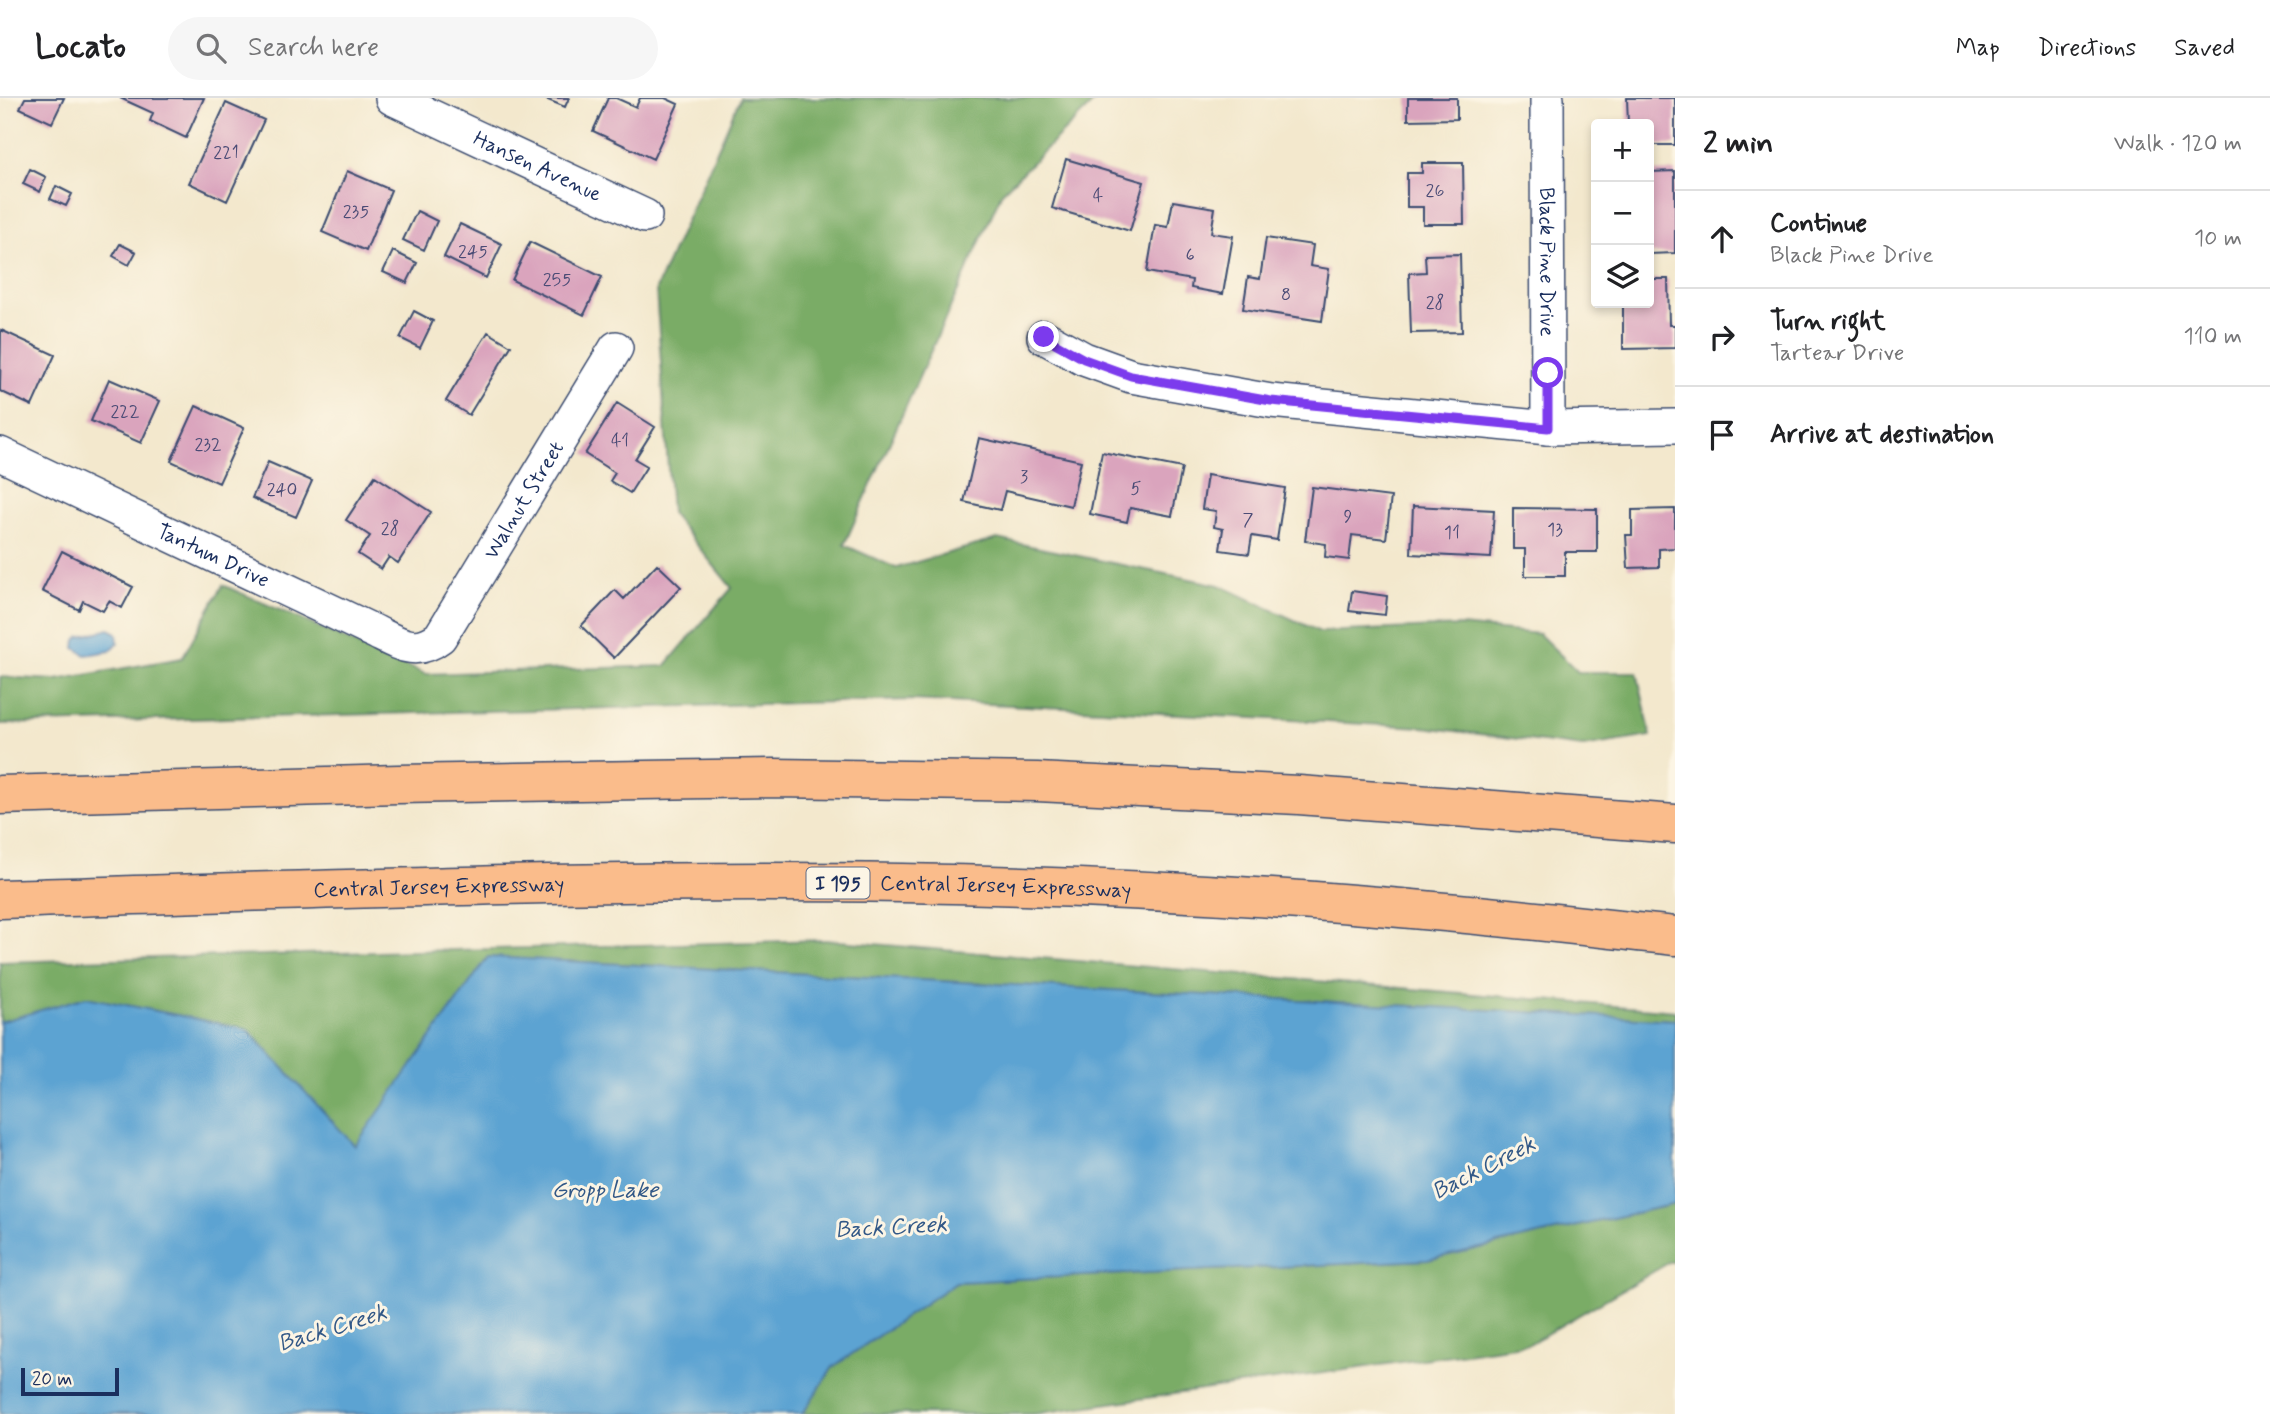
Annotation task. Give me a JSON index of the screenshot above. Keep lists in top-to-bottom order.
{
  "streets": {
    "highway": ["I 195", "Central Jersey Expressway"],
    "street": [
      "Hansen Avenue",
      "Black Pine Drive",
      "Walnut Street",
      "Tantum Drive"
    ]
  },
  "crossings": [
    ["Walnut Street", "Tantum Drive"]
  ],
  "water": ["Back Creek", "Gropp Lake"],
  "house_numbers": [
    "221",
    "26",
    "4",
    "235",
    "245",
    "6",
    "255",
    "8",
    "28",
    "222",
    "41",
    "232",
    "3",
    "5",
    "240",
    "9",
    "7",
    "28",
    "13",
    "11"
  ],
  "scale_bar": "20 m",
  "page": {
    "header": "Locato",
    "search": "Search here",
    "nav": ["Map", "Directions", "Saved"],
    "heading": ["2 min", "Walk · 120 m"],
    "map_buttons": ["+", "−"],
    "list": [
      ["Continue", "Black Pine Drive", "10 m"],
      ["Turn right", "Tartear Drive", "110 m"],
      "Arrive at destination"
    ],
    "scale": "20 m"
  }
}
